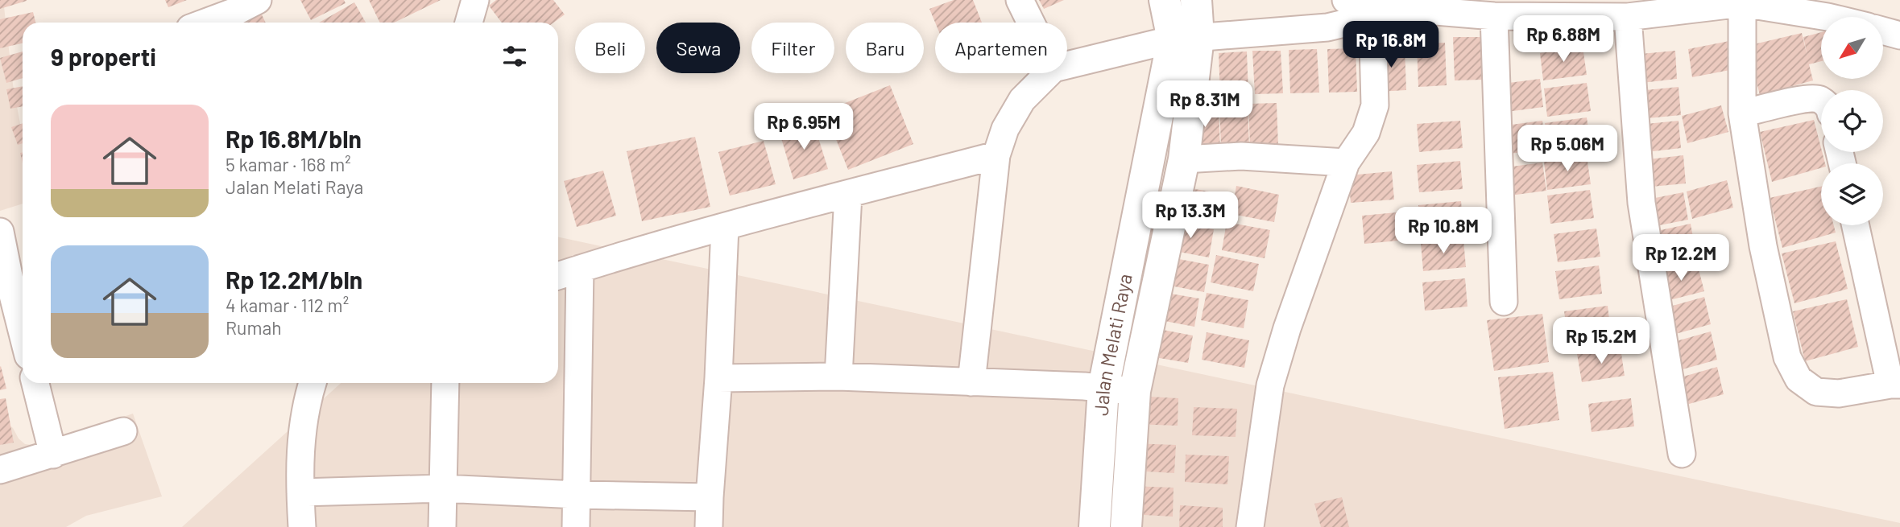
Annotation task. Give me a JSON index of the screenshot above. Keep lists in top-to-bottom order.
{
  "streets": {
    "street": ["Jalan Melati Raya"]
  },
  "north": "bottom left",
  "page": {
    "price": [
      "Rp 6.88M",
      "Rp 16.8M",
      "Rp 8.31M",
      "Rp 6.95M",
      "Rp 5.06M",
      "Rp 13.3M",
      "Rp 10.8M",
      "Rp 12.2M",
      "Rp 15.2M"
    ],
    "chip": [
      "Beli",
      "Sewa",
      "Filter",
      "Baru",
      "Apartemen"
    ],
    "heading": "9 properti",
    "list": [
      {
        "name": "Rp 16.8M/bln",
        "note": "5 kamar · 168 m² · Jalan Melati Raya"
      },
      {
        "name": "Rp 12.2M/bln",
        "note": "4 kamar · 112 m² · Rumah"
      }
    ]
  }
}
